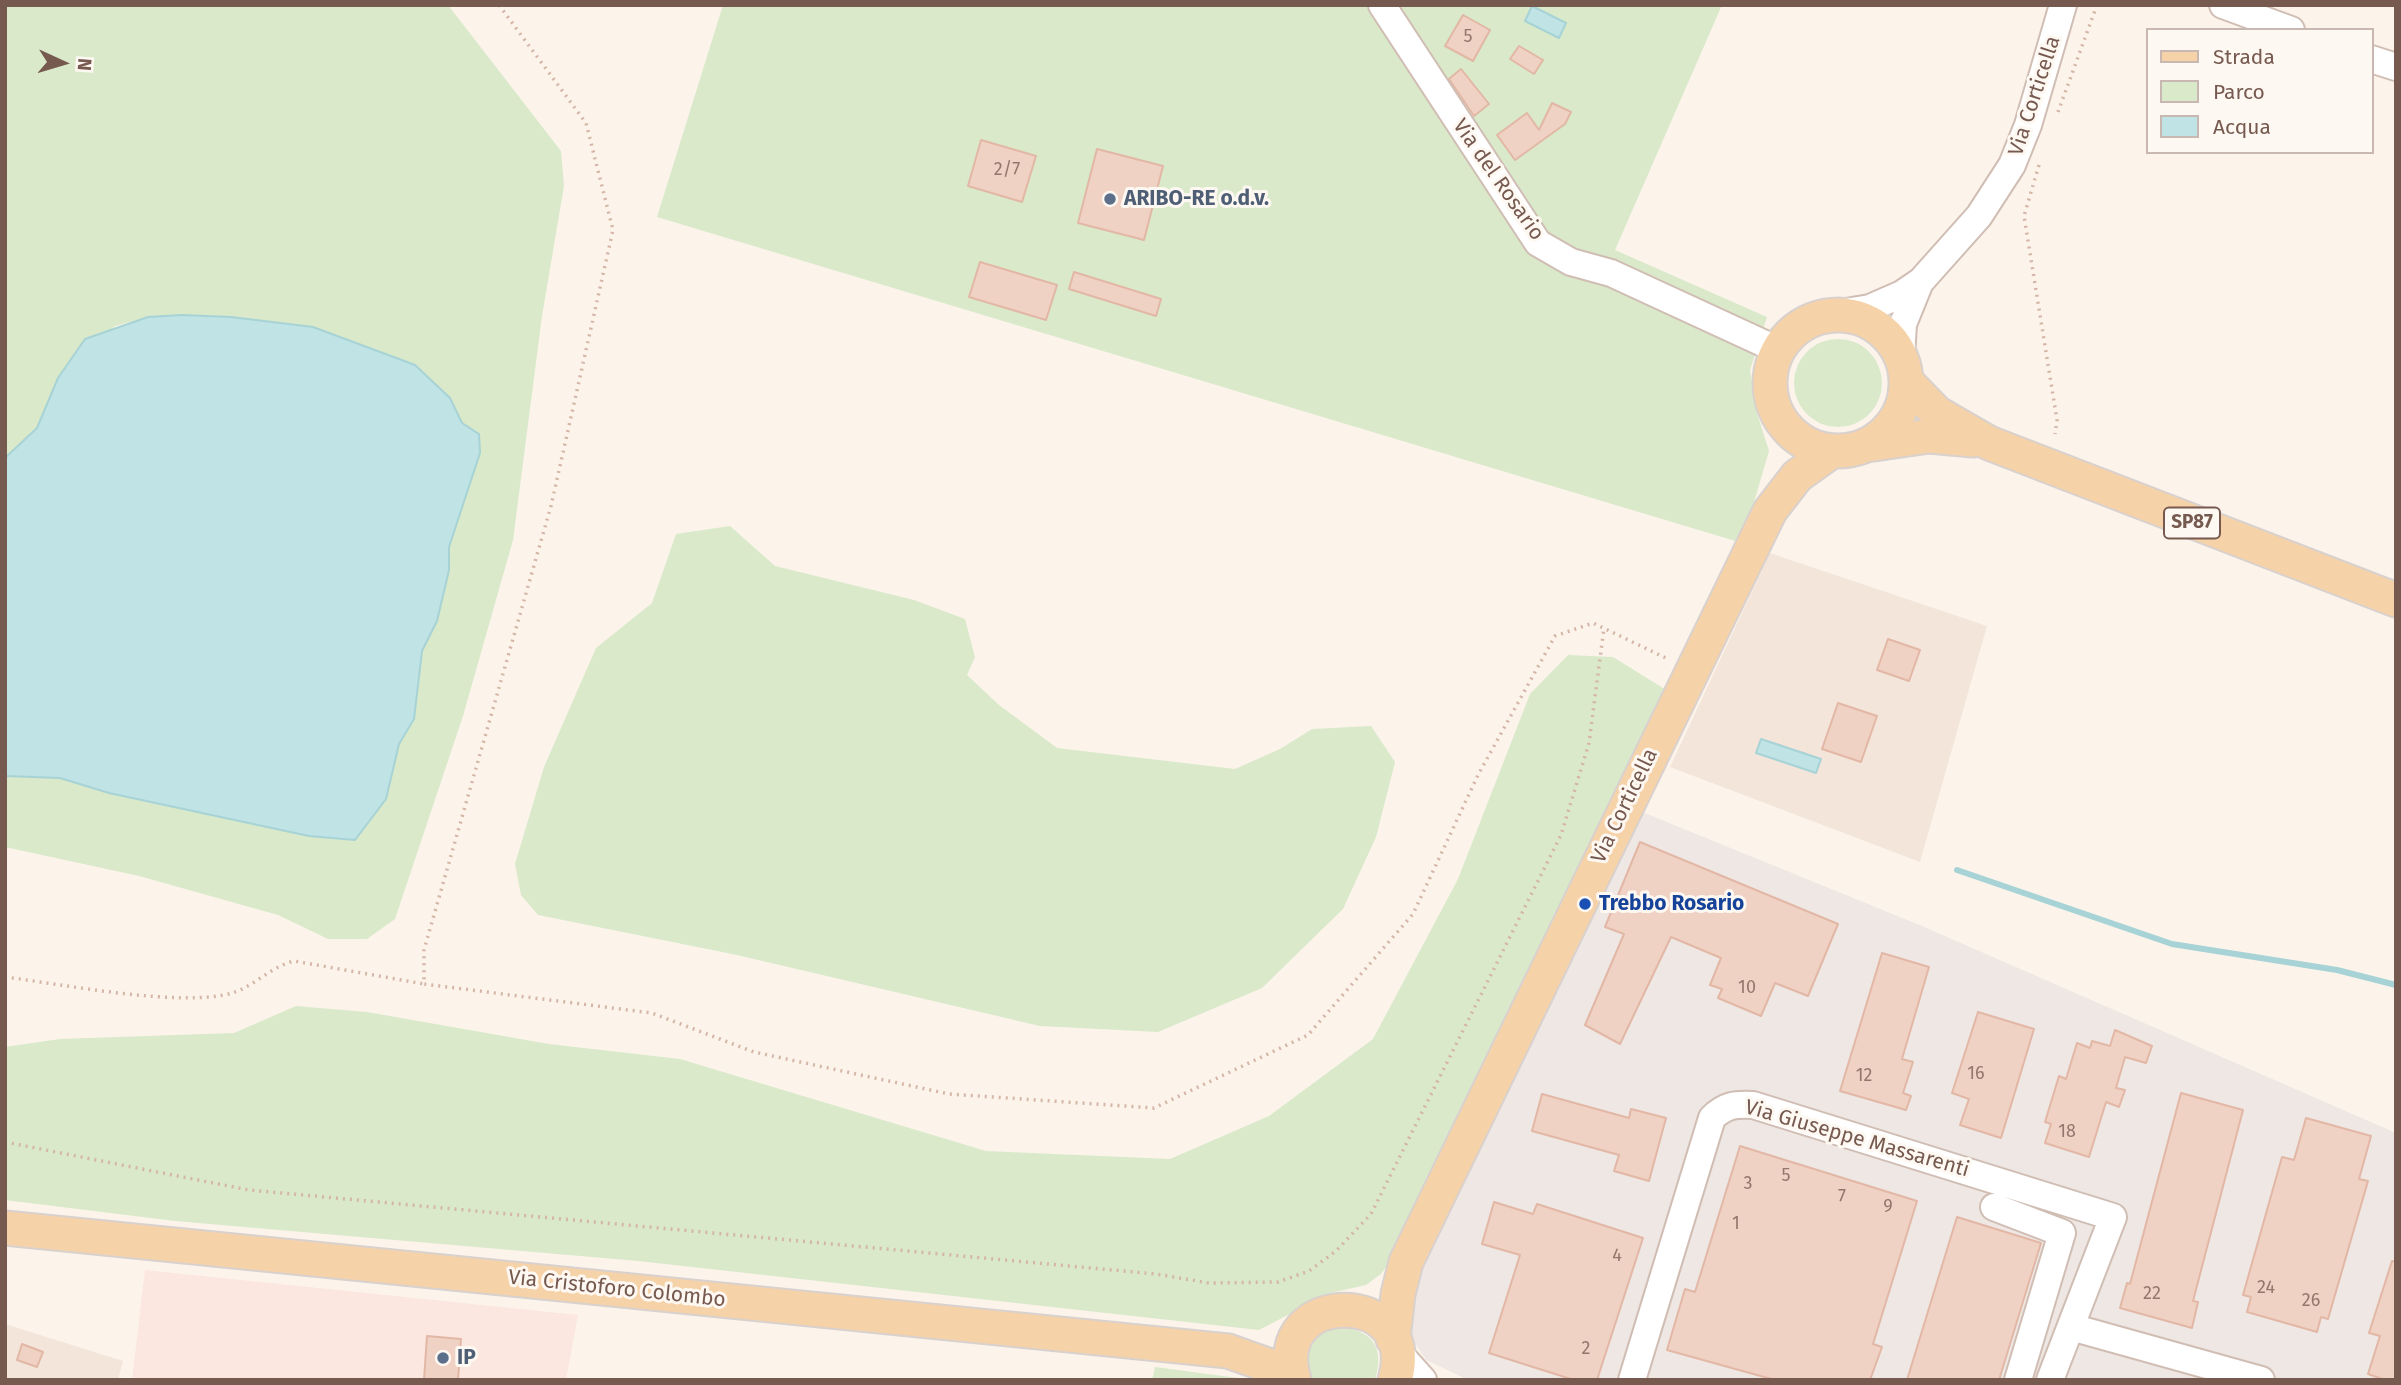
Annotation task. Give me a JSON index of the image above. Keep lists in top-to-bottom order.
{
  "streets": {
    "main road": ["Via Corticella", "SP87", "Via Cristoforo Colombo"],
    "street": ["Via del Rosario", "Via Giuseppe Massarenti"]
  },
  "crossings": [
    ["Via Corticella", "Via del Rosario"],
    ["Via Corticella", "SP87"],
    ["Via Corticella", "Via Cristoforo Colombo"],
    ["Via del Rosario", "SP87"]
  ],
  "places": ["ARIBO-RE o.d.v.", "Trebbo Rosario", "IP"],
  "house_numbers": [
    "5",
    "2/7",
    "10",
    "16",
    "12",
    "18",
    "5",
    "3",
    "7",
    "9",
    "1",
    "4",
    "24",
    "22",
    "26",
    "2"
  ],
  "legend": ["Strada", "Parco", "Acqua"],
  "north": "right"
}
